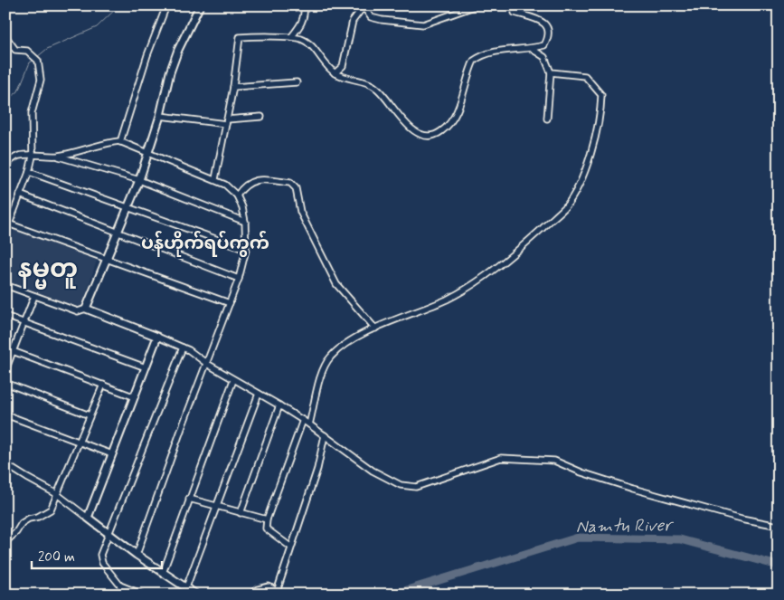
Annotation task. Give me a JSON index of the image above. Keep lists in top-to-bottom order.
{
  "districts": ["ပန်ဟိုက်ရပ်ကွက်", "နမ္မတူ"],
  "water": ["Namtu River"],
  "scale_bar": "200 m"
}
